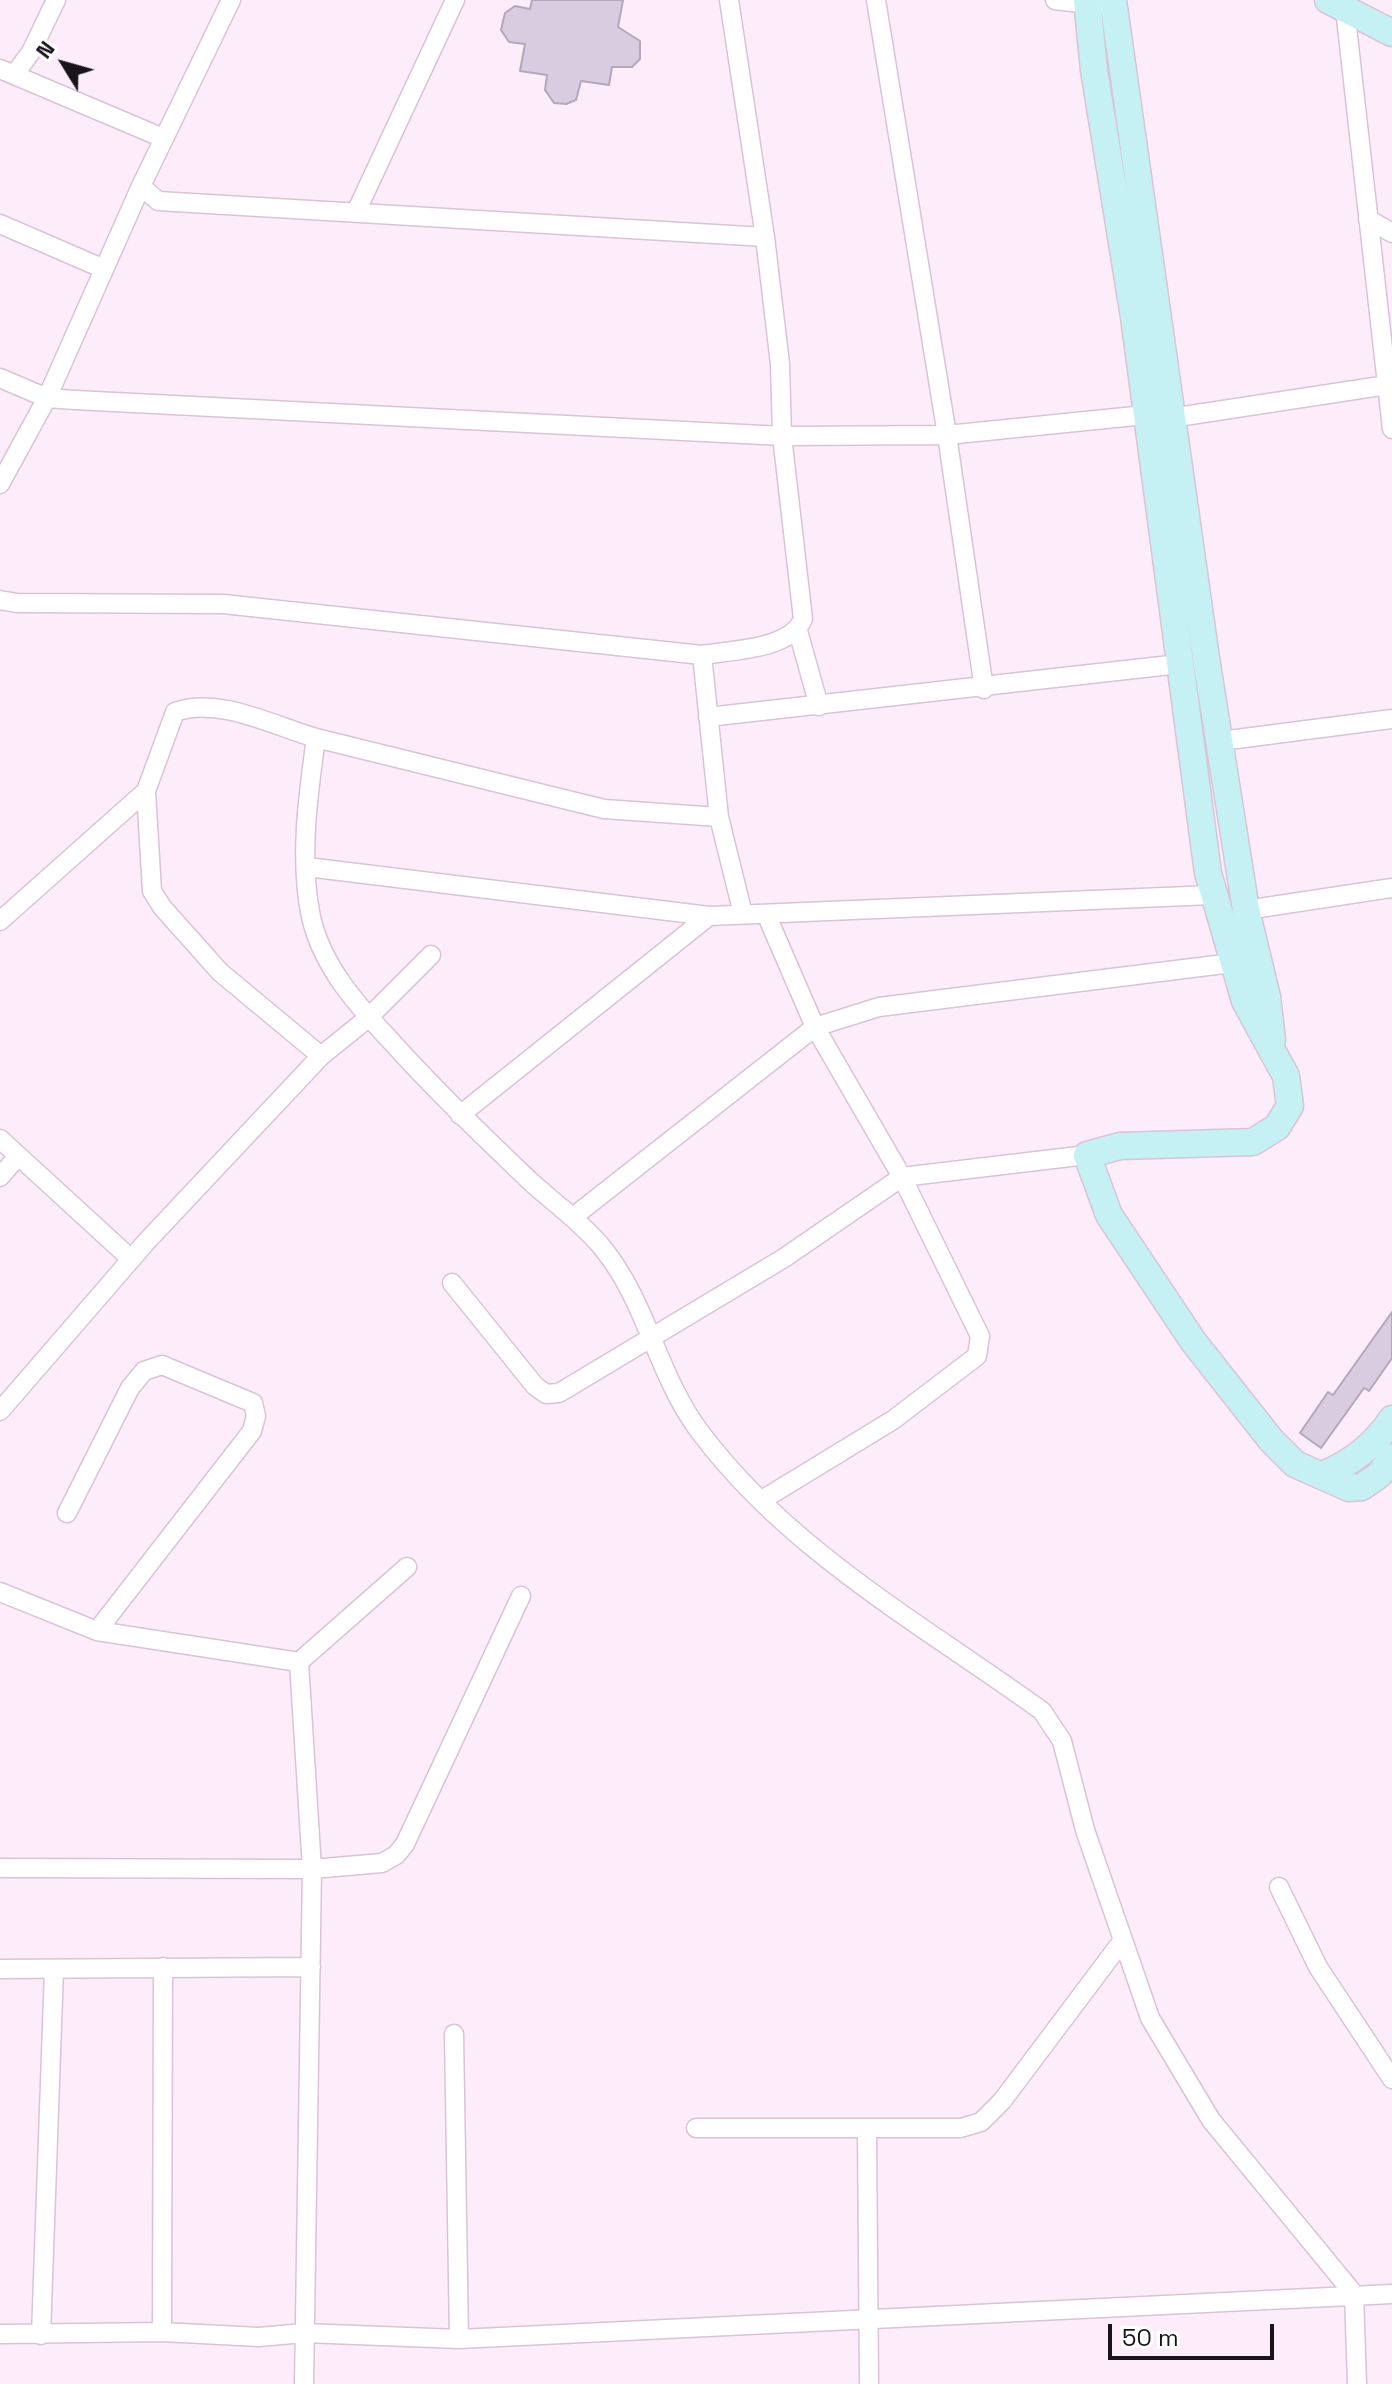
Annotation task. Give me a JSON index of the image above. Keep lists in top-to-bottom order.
{
  "scale_bar": "50 m",
  "north": "top left"
}
